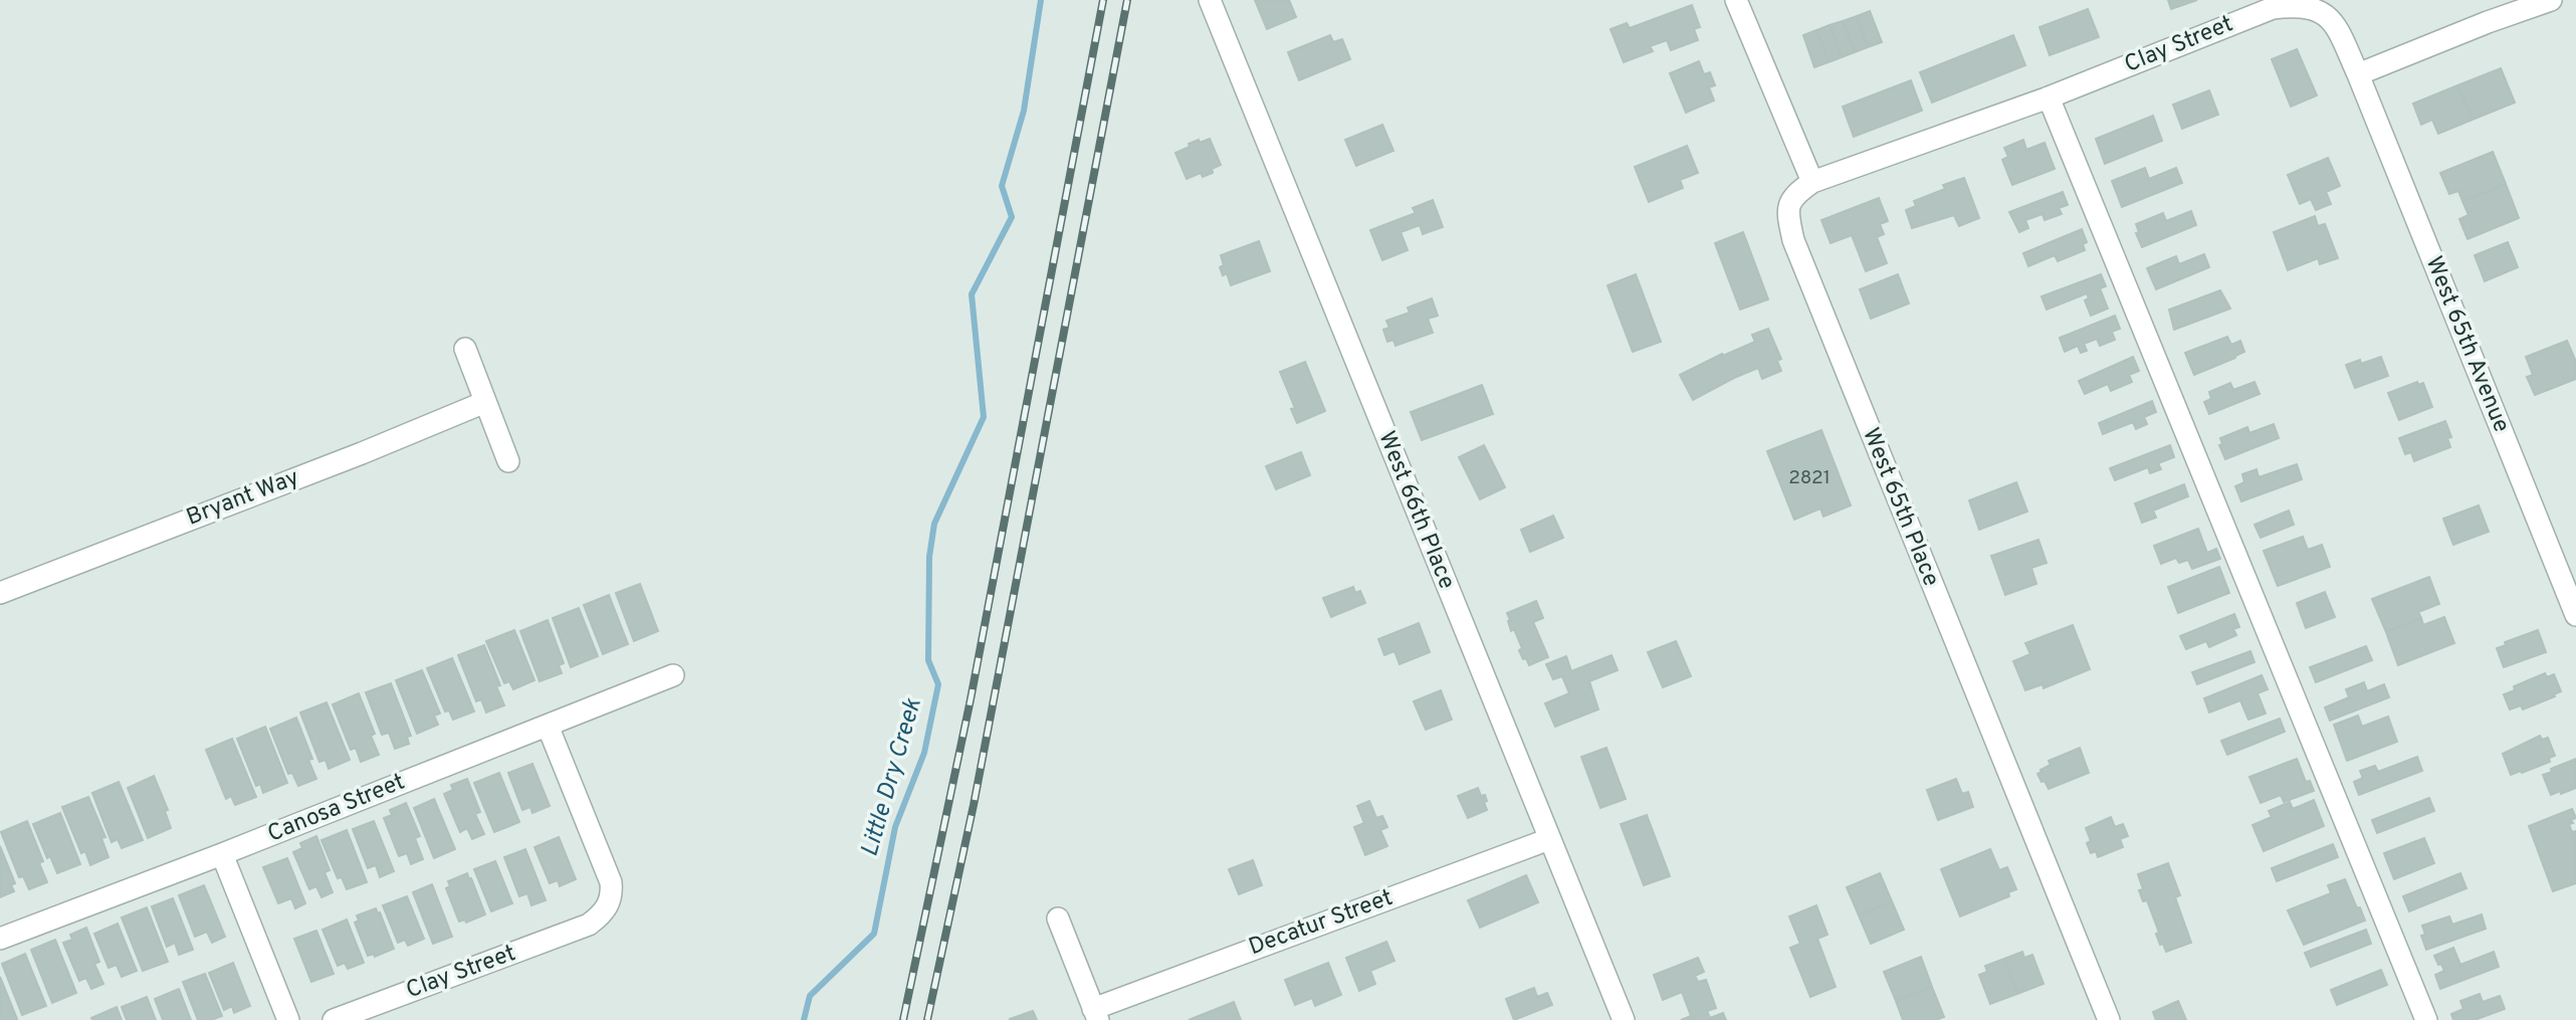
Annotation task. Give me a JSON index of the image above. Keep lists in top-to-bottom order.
{
  "streets": {
    "street": [
      "Clay Street",
      "West 65th Avenue",
      "Bryant Way",
      "West 65th Place",
      "West 66th Place",
      "Canosa Street",
      "Decatur Street"
    ]
  },
  "crossings": [
    ["Clay Street", "West 65th Avenue"],
    ["Clay Street", "West 65th Place"],
    ["Clay Street", "Canosa Street"],
    ["West 66th Place", "Decatur Street"]
  ],
  "water": ["Little Dry Creek"],
  "house_numbers": ["2821"]
}
